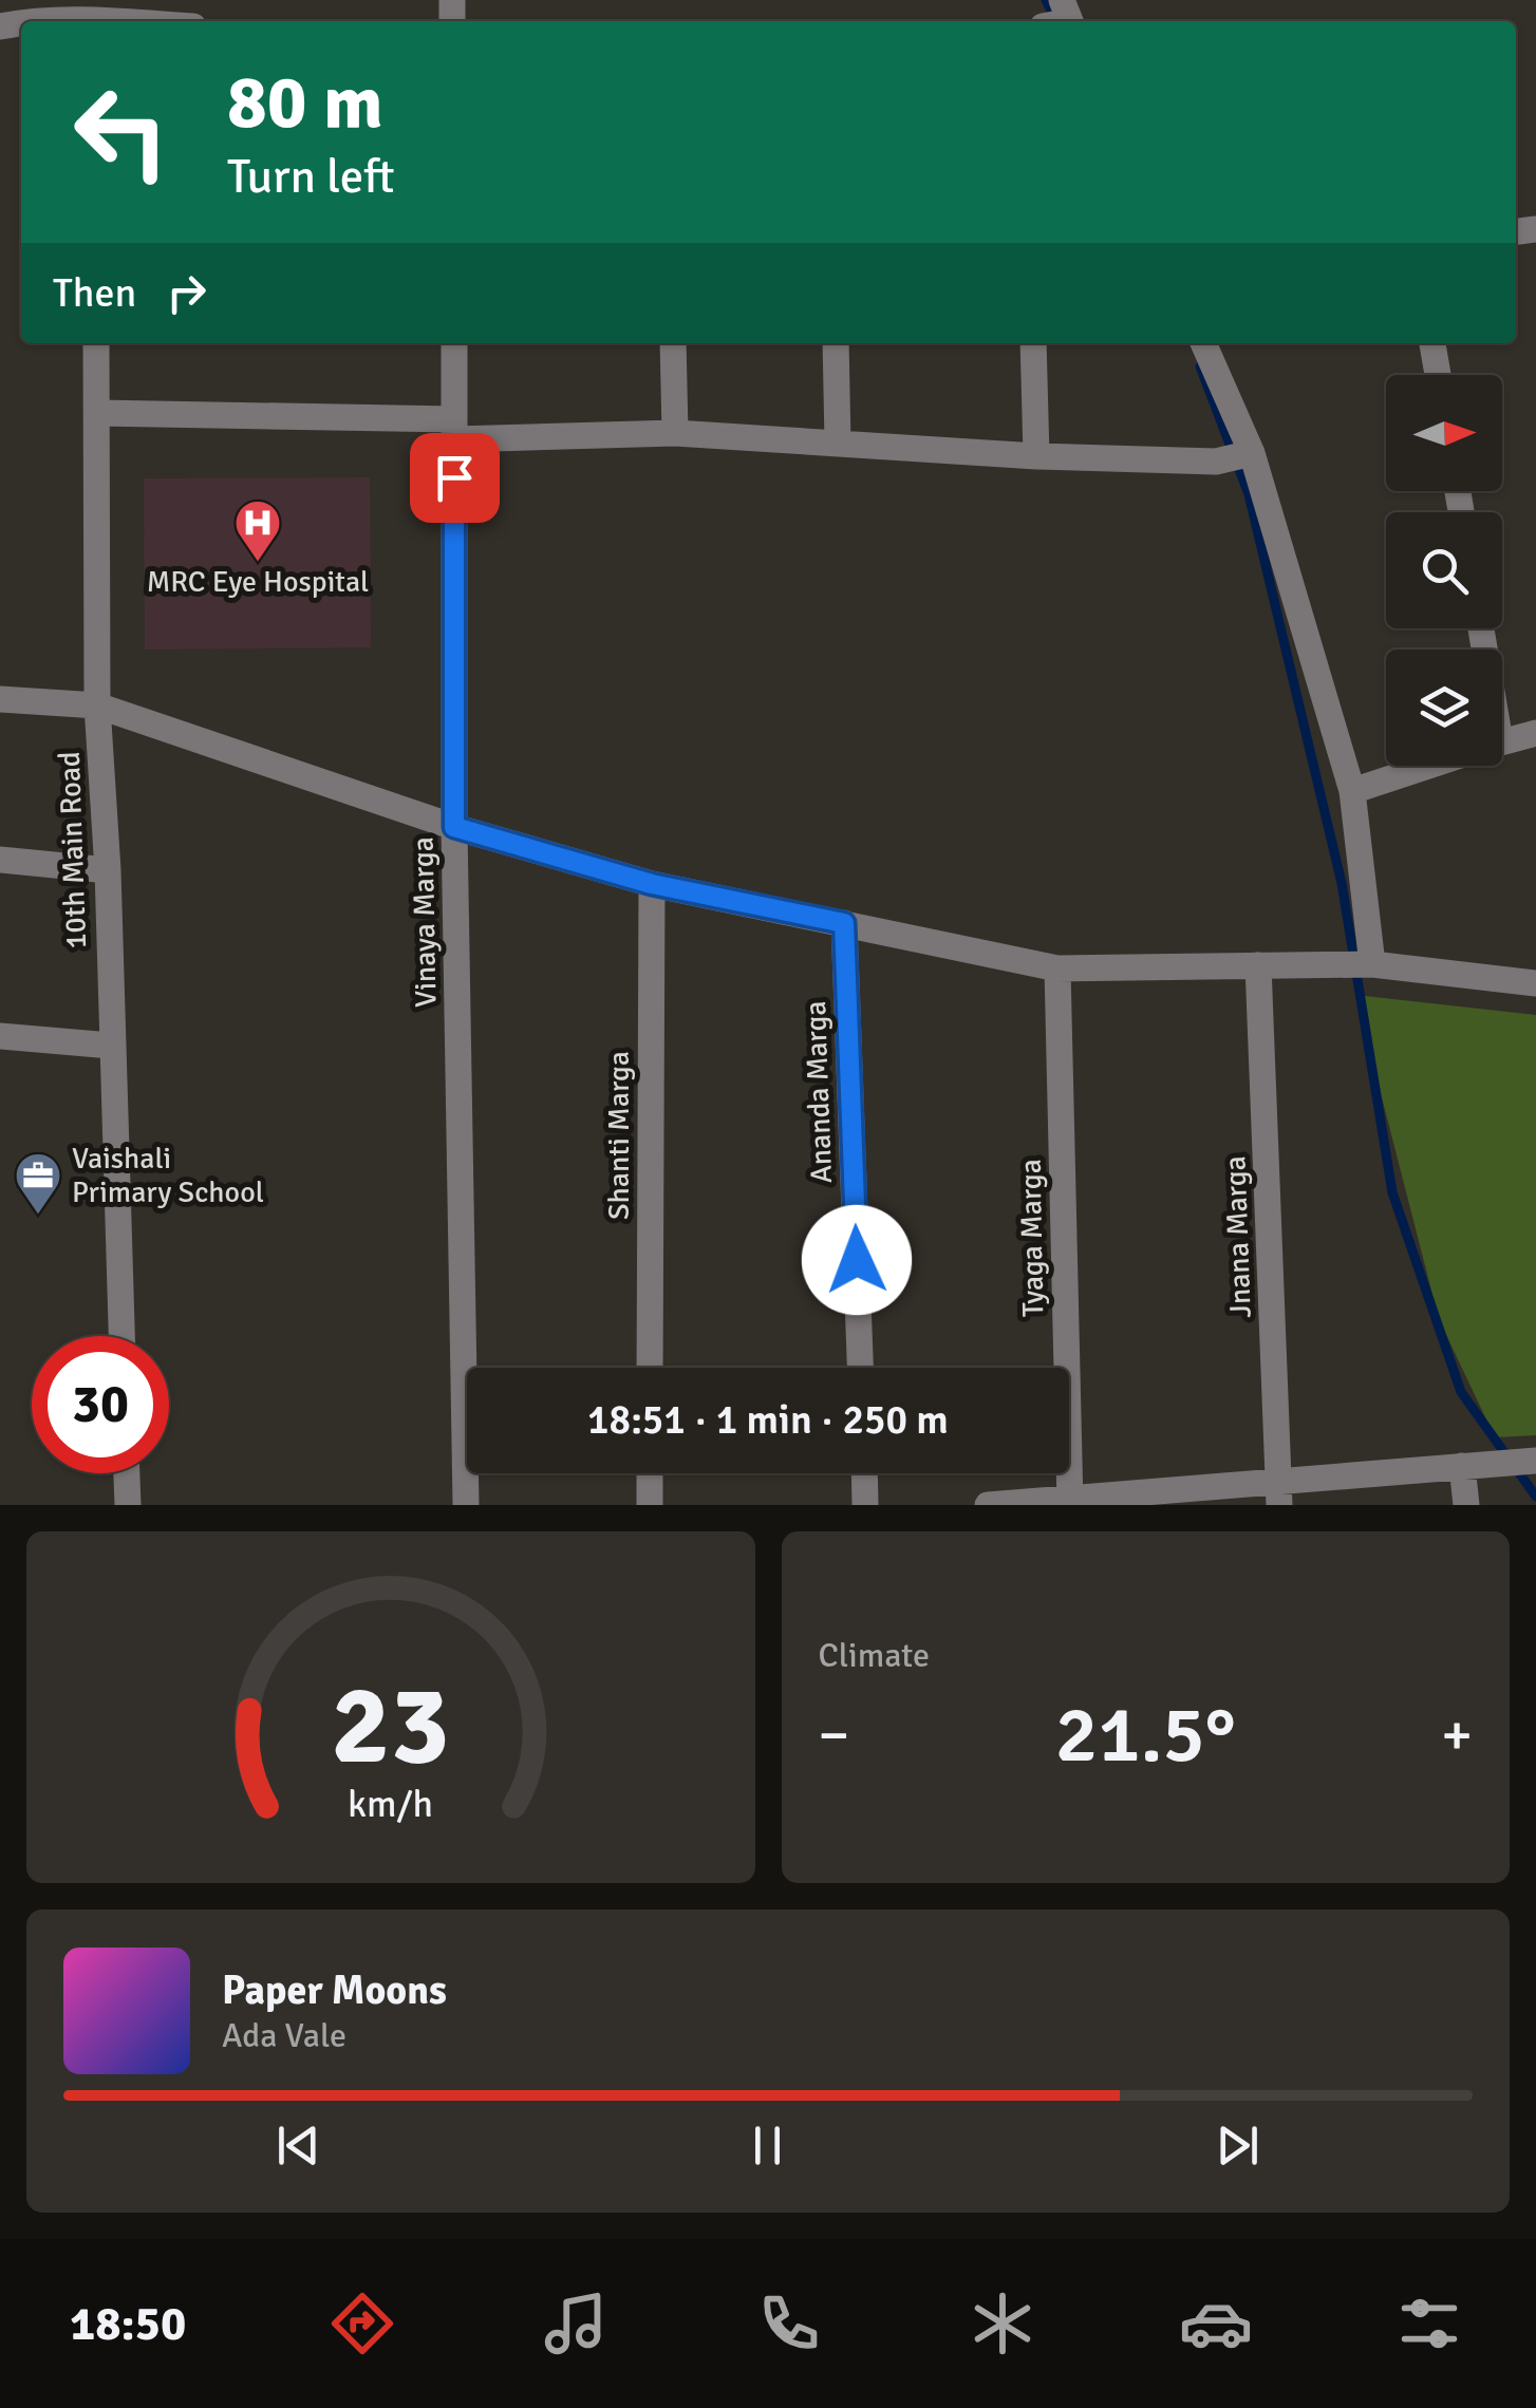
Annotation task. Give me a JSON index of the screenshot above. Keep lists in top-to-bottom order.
{
  "streets": {
    "street": [
      "10th Main Road",
      "Vinaya Marga",
      "Ananda Marga",
      "Shanti Marga",
      "Jnana Marga",
      "Tyaga Marga"
    ]
  },
  "places": {
    "hospital": ["MRC Eye Hospital"],
    "office": ["Vaishali Primary School"]
  },
  "north": "right",
  "page": {
    "turn": ["80 m", "Turn left"],
    "then": "Then",
    "limit": "30",
    "trip": "18:51 · 1 min · 250 m",
    "tile": "Climate",
    "heat": ["−", "21.5°", "+"],
    "song": ["Paper Moons", "Ada Vale"],
    "tabs": "18:50",
    "gauge": ["23", "km/h"]
  }
}
